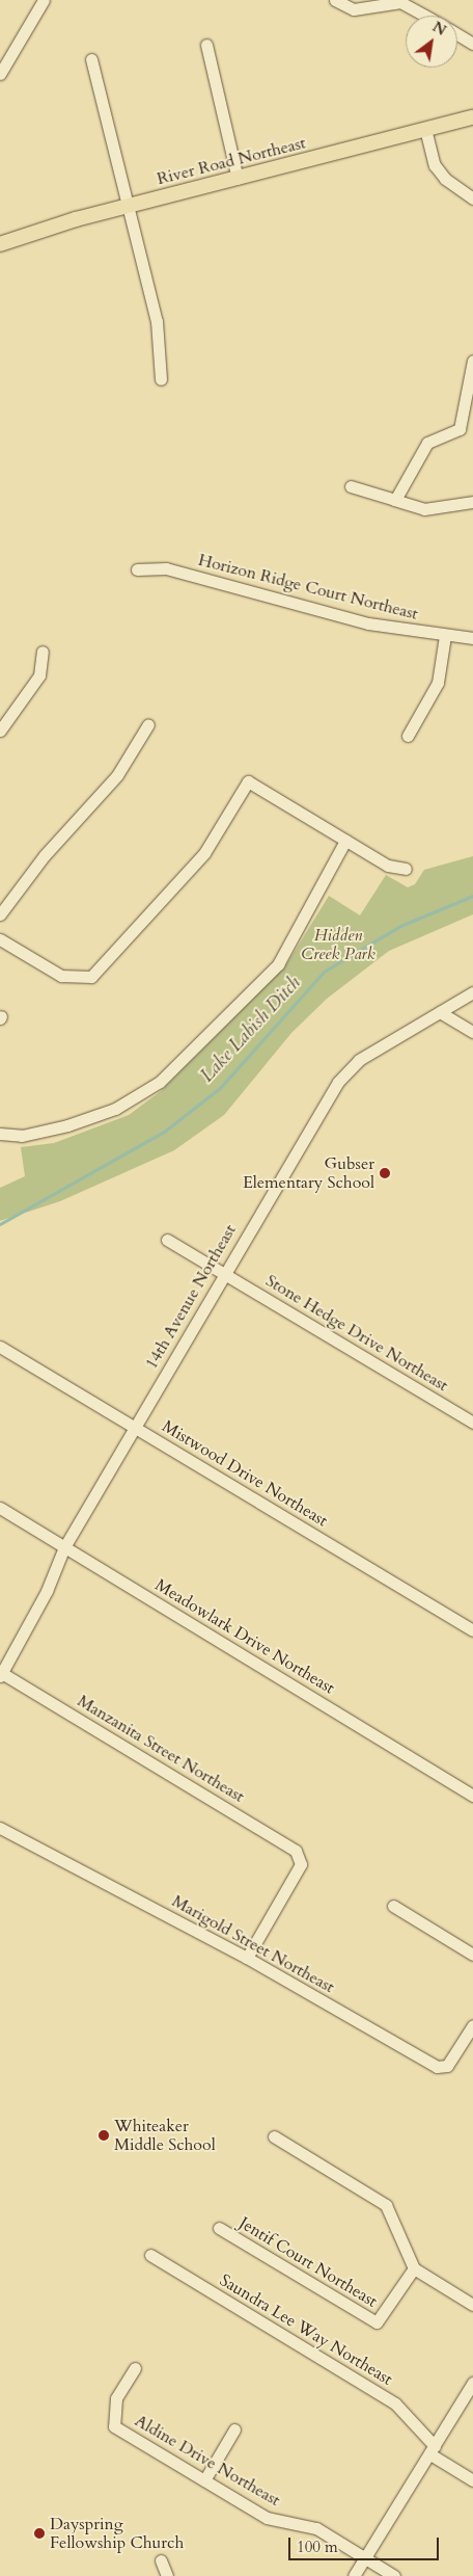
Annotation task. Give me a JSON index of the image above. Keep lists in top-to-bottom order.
{
  "streets": {
    "main road": ["River Road Northeast"],
    "street": [
      "Horizon Ridge Court Northeast",
      "14th Avenue Northeast",
      "Stone Hedge Drive Northeast",
      "Mistwood Drive Northeast",
      "Meadowlark Drive Northeast",
      "Manzanita Street Northeast",
      "Marigold Street Northeast",
      "Jentif Court Northeast",
      "Saundra Lee Way Northeast",
      "Aldine Drive Northeast"
    ]
  },
  "crossings": [
    ["14th Avenue Northeast", "Stone Hedge Drive Northeast"],
    ["14th Avenue Northeast", "Mistwood Drive Northeast"],
    ["14th Avenue Northeast", "Meadowlark Drive Northeast"],
    ["14th Avenue Northeast", "Manzanita Street Northeast"],
    ["Manzanita Street Northeast", "Marigold Street Northeast"]
  ],
  "water": ["Lake Labish Ditch"],
  "parks": ["Hidden Creek Park"],
  "places": ["Gubser Elementary School", "Whiteaker Middle School", "Dayspring Fellowship Church"],
  "scale_bar": "100 m",
  "north": "top right"
}
